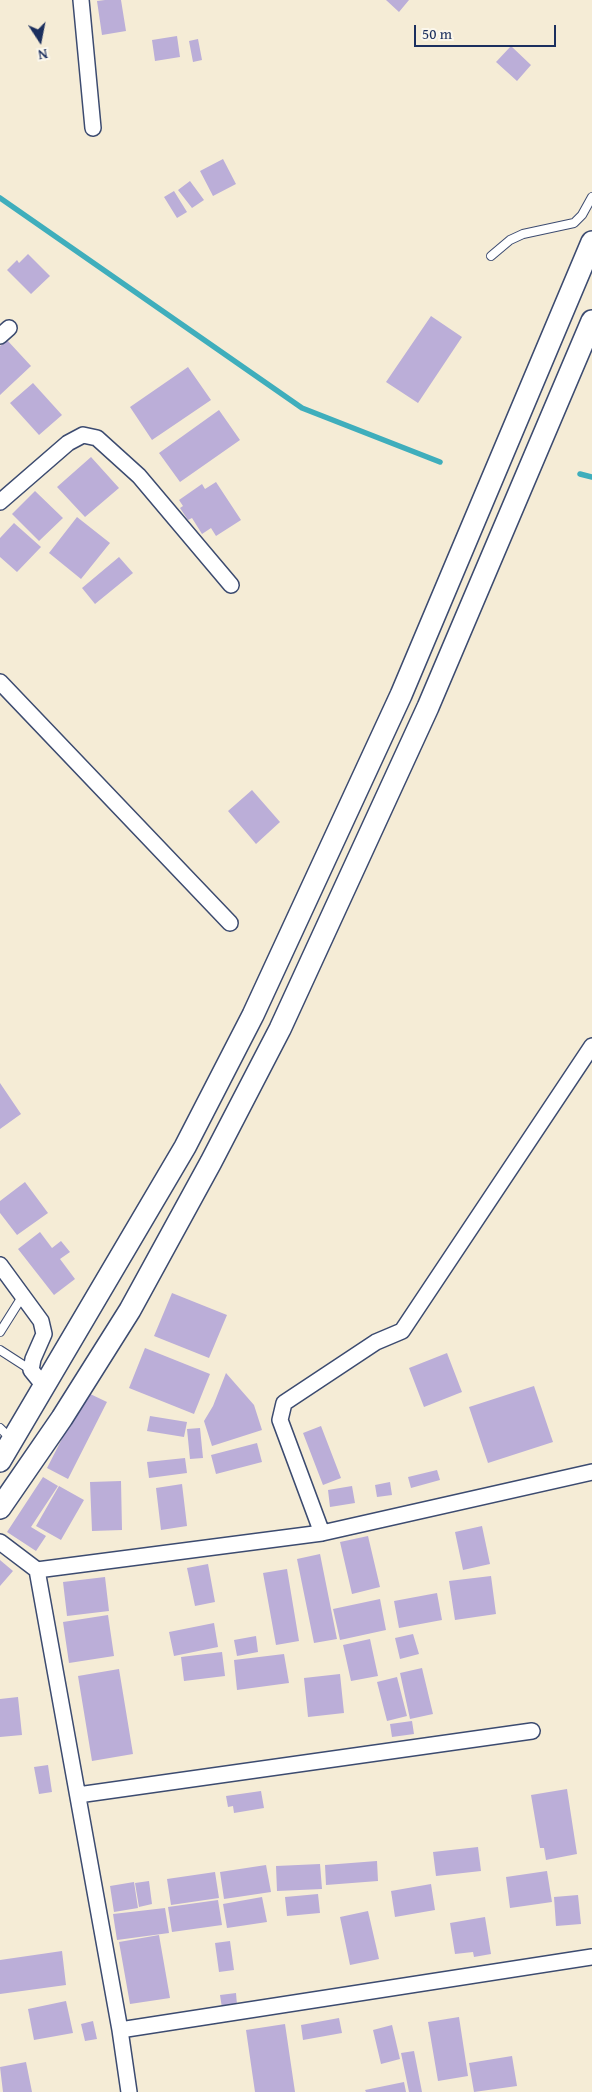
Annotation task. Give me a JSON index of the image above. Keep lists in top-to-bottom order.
{
  "scale_bar": "50 m",
  "north": "bottom"
}
